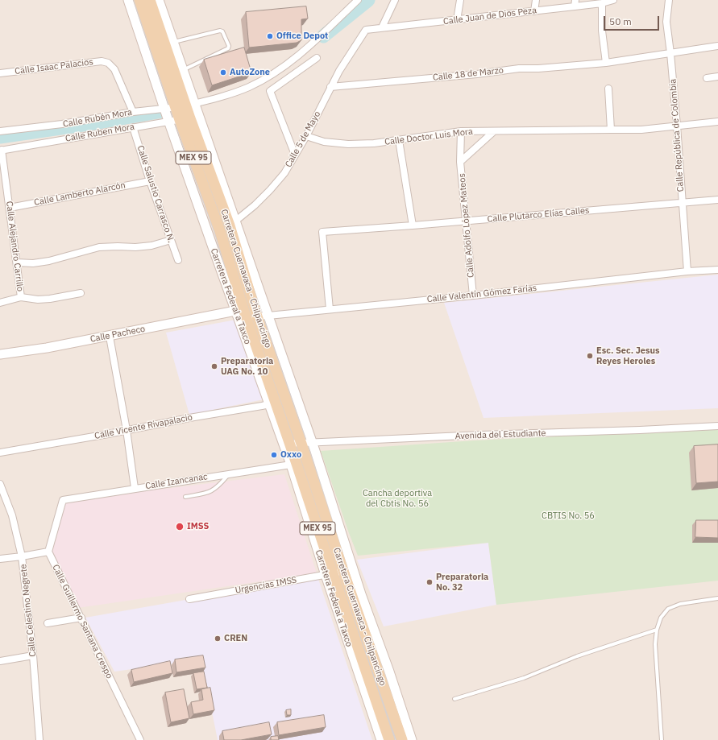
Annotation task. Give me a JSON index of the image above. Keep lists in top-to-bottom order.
{
  "streets": {
    "main road": ["MEX 95", "Carretera Cuernavaca - Chilpancingo"],
    "street": [
      "Calle Juan de Dios Peza",
      "Calle Isaac Palacios",
      "Calle 18 de Marzo",
      "Calle Rubén Mora",
      "Calle Ruben Mora",
      "Calle República de Colombia",
      "Calle Doctor Luis Mora",
      "Calle 5 de Mayo",
      "Calle Lamberto Alarcón",
      "Calle Salustio Carrasco N.",
      "Calle Plutarco Elías Calles",
      "Calle Adolfo López Mateos",
      "Calle Alejandro Carrillo",
      "Calle Valentín Gómez Farías",
      "Carretera Federal a Taxco",
      "Calle Pacheco",
      "Calle Vicente Rivapalacio",
      "Avenida del Estudiante",
      "Calle Izancanac",
      "Urgencias IMSS",
      "Calle Celestino Negrete",
      "Calle Guillermo Santana Crespo"
    ]
  },
  "crossings": [
    ["Calle Juan de Dios Peza", "Calle 5 de Mayo"],
    ["Calle Isaac Palacios", "Calle Rubén Mora"],
    ["Calle 18 de Marzo", "Calle República de Colombia"],
    ["Calle 18 de Marzo", "Calle 5 de Mayo"],
    ["Calle Rubén Mora", "Carretera Cuernavaca - Chilpancingo"],
    ["Calle Rubén Mora", "Carretera Federal a Taxco"],
    ["Calle Ruben Mora", "Calle Salustio Carrasco N."],
    ["Calle Ruben Mora", "Calle Alejandro Carrillo"],
    ["Calle Ruben Mora", "Carretera Cuernavaca - Chilpancingo"],
    ["Calle Ruben Mora", "Carretera Federal a Taxco"],
    ["Calle República de Colombia", "Calle Doctor Luis Mora"],
    ["Calle República de Colombia", "Calle Plutarco Elías Calles"],
    ["Calle República de Colombia", "Calle Valentín Gómez Farías"],
    ["Calle Doctor Luis Mora", "Calle 5 de Mayo"],
    ["Calle Doctor Luis Mora", "Calle Adolfo López Mateos"],
    ["Calle 5 de Mayo", "Carretera Cuernavaca - Chilpancingo"],
    ["Calle Lamberto Alarcón", "Calle Salustio Carrasco N."],
    ["Calle Lamberto Alarcón", "Calle Alejandro Carrillo"],
    ["Calle Plutarco Elías Calles", "Calle Adolfo López Mateos"],
    ["Calle Plutarco Elías Calles", "Calle Valentín Gómez Farías"],
    ["Calle Adolfo López Mateos", "Calle Valentín Gómez Farías"],
    ["Carretera Cuernavaca - Chilpancingo", "Calle Valentín Gómez Farías"],
    ["Carretera Cuernavaca - Chilpancingo", "Carretera Federal a Taxco"],
    ["Carretera Cuernavaca - Chilpancingo", "Calle Vicente Rivapalacio"],
    ["Carretera Cuernavaca - Chilpancingo", "Avenida del Estudiante"],
    ["Carretera Cuernavaca - Chilpancingo", "Urgencias IMSS"],
    ["Carretera Federal a Taxco", "Calle Pacheco"],
    ["Carretera Federal a Taxco", "Urgencias IMSS"],
    ["Calle Izancanac", "Calle Guillermo Santana Crespo"]
  ],
  "parks": ["Cancha deportiva del Cbtis No. 56", "CBTIS No. 56"],
  "places": [
    "Office Depot",
    "AutoZone",
    "Esc. Sec. Jesus Reyes Heroles",
    "Preparatoria UAG No. 10",
    "Oxxo",
    "IMSS",
    "Preparatoria No. 32",
    "CREN"
  ],
  "scale_bar": "50 m"
}
